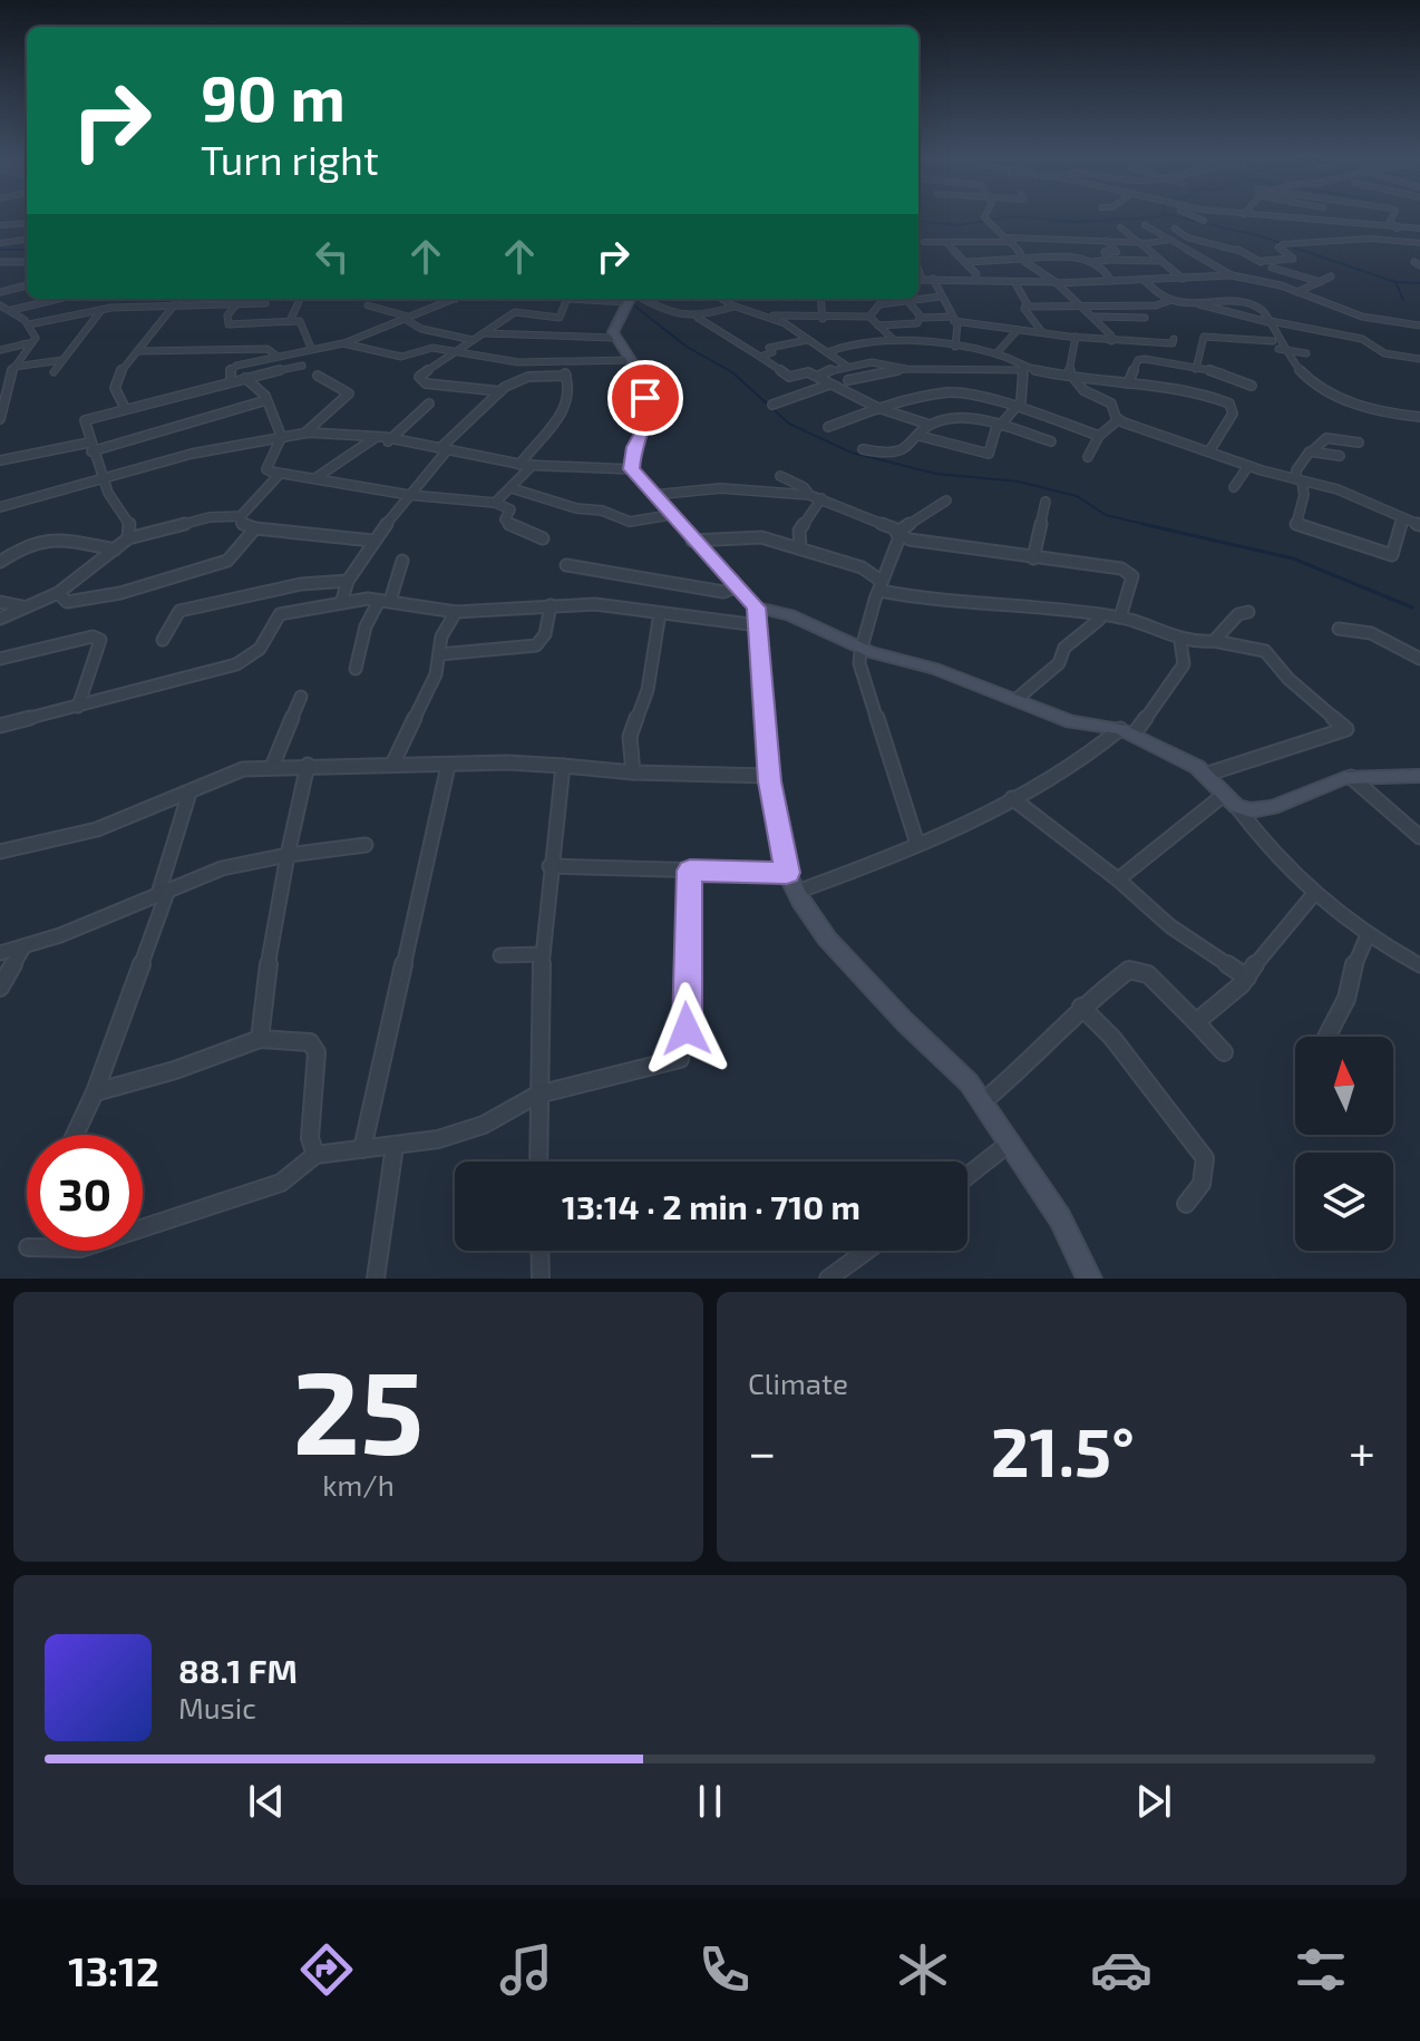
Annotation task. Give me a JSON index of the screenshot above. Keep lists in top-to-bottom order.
{
  "north": "top",
  "page": {
    "turn": ["90 m", "Turn right"],
    "limit": "30",
    "trip": "13:14 · 2 min · 710 m",
    "tile": [
      ["25", "km/h"],
      "Climate"
    ],
    "heat": ["−", "21.5°", "+"],
    "song": ["88.1 FM", "Music"],
    "tabs": "13:12"
  }
}
